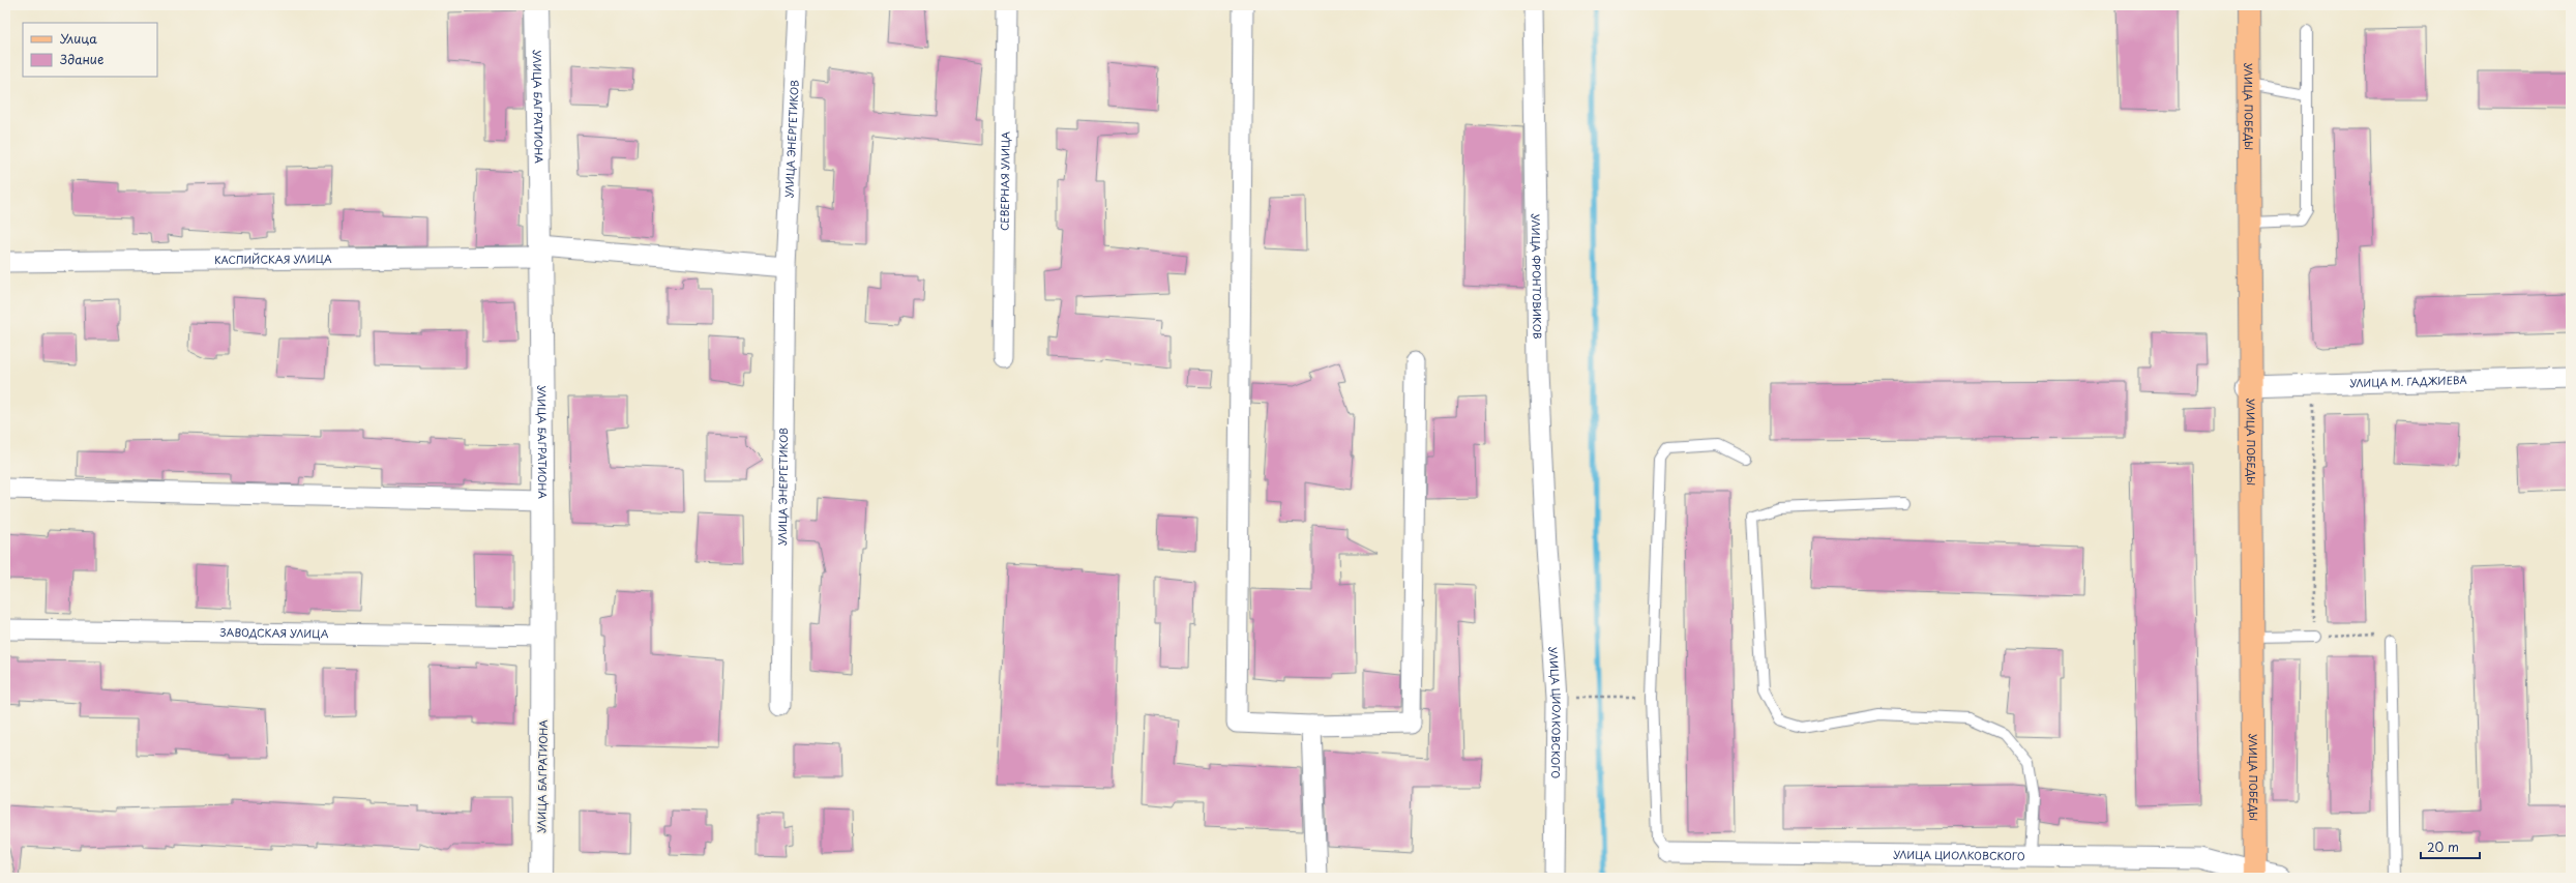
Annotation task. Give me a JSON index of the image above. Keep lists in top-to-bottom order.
{
  "streets": {
    "main road": ["УЛИЦА ПОБЕДЫ"],
    "street": [
      "УЛИЦА БАГРАТИОНА",
      "УЛИЦА ЭНЕРГЕТИКОВ",
      "СЕВЕРНАЯ УЛИЦА",
      "КАСПИЙСКАЯ УЛИЦА",
      "УЛИЦА ФРОНТОВИКОВ",
      "УЛИЦА М. ГАДЖИЕВА",
      "ЗАВОДСКАЯ УЛИЦА",
      "УЛИЦА ЦИОЛКОВСКОГО"
    ]
  },
  "crossings": [
    ["УЛИЦА БАГРАТИОНА", "КАСПИЙСКАЯ УЛИЦА"],
    ["УЛИЦА БАГРАТИОНА", "ЗАВОДСКАЯ УЛИЦА"],
    ["УЛИЦА ПОБЕДЫ", "УЛИЦА М. ГАДЖИЕВА"],
    ["УЛИЦА ПОБЕДЫ", "УЛИЦА ЦИОЛКОВСКОГО"],
    ["УЛИЦА ФРОНТОВИКОВ", "УЛИЦА ЦИОЛКОВСКОГО"]
  ],
  "legend": ["Улица", "Здание"],
  "scale_bar": "20 m"
}
